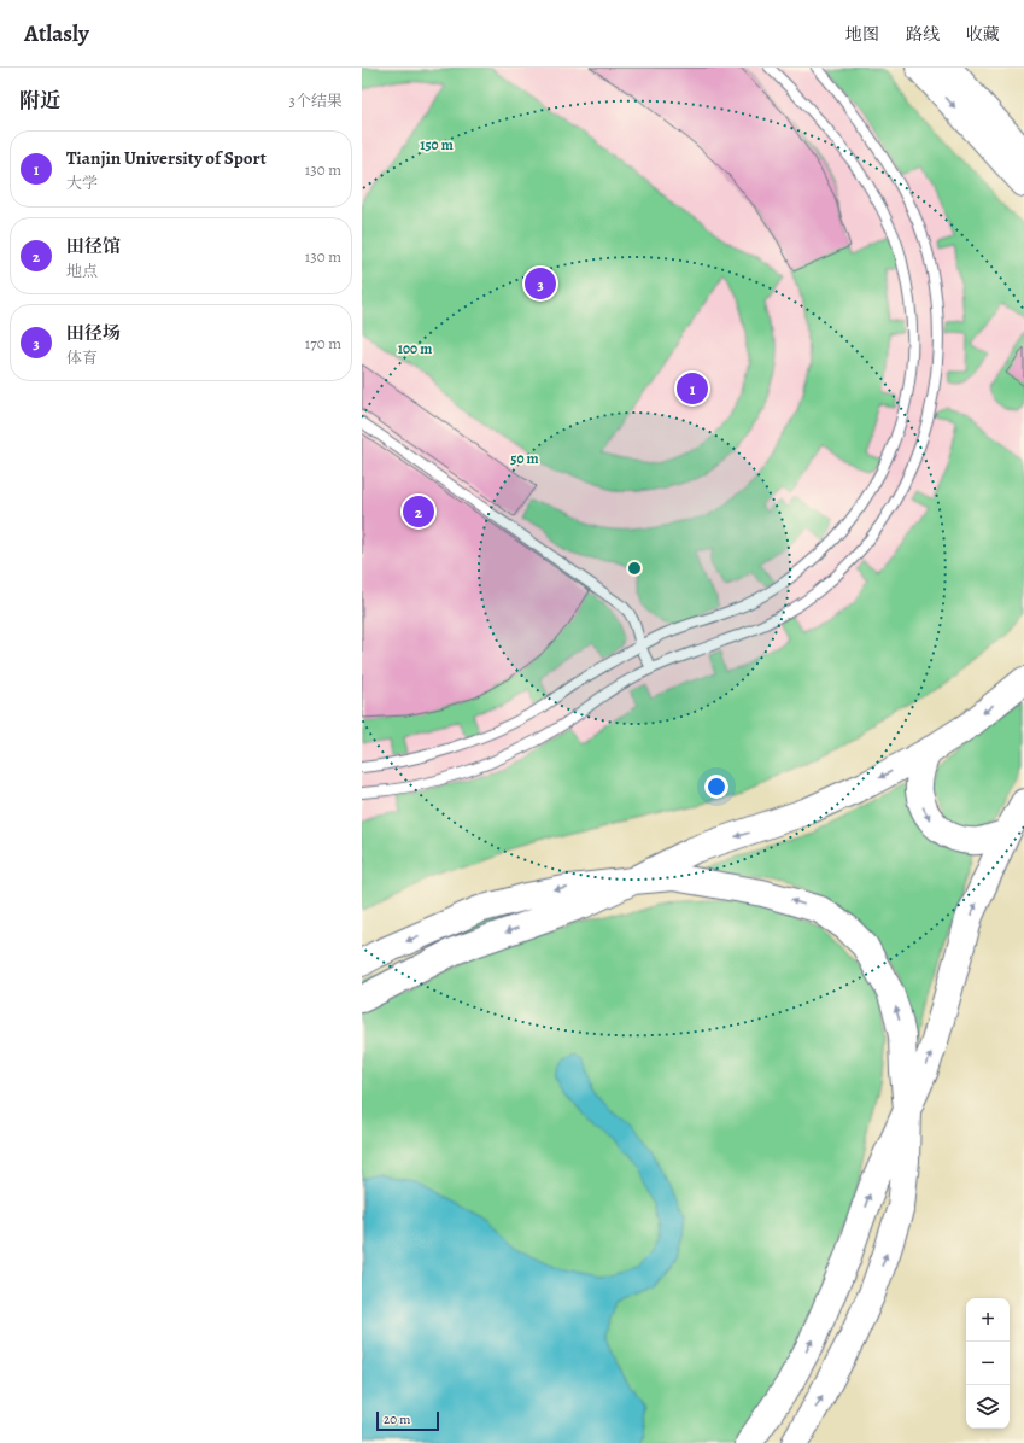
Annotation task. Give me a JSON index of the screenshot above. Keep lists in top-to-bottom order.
{
  "scale_bar": "20 m",
  "page": {
    "header": "Atlasly",
    "nav": ["地图", "路线", "收藏"],
    "heading": ["附近", "3个结果"],
    "list": [
      {
        "mark": "1",
        "name": "Tianjin University of Sport",
        "note": "大学",
        "value": "130 m"
      },
      {
        "mark": "2",
        "name": "田径馆",
        "note": "地点",
        "value": "130 m"
      },
      {
        "mark": "3",
        "name": "田径场",
        "note": "体育",
        "value": "170 m"
      }
    ],
    "pins": ["3", "1", "2"],
    "map_buttons": ["+", "−"],
    "scale": "20 m"
  },
  "rings": ["150 m", "100 m", "50 m"]
}
